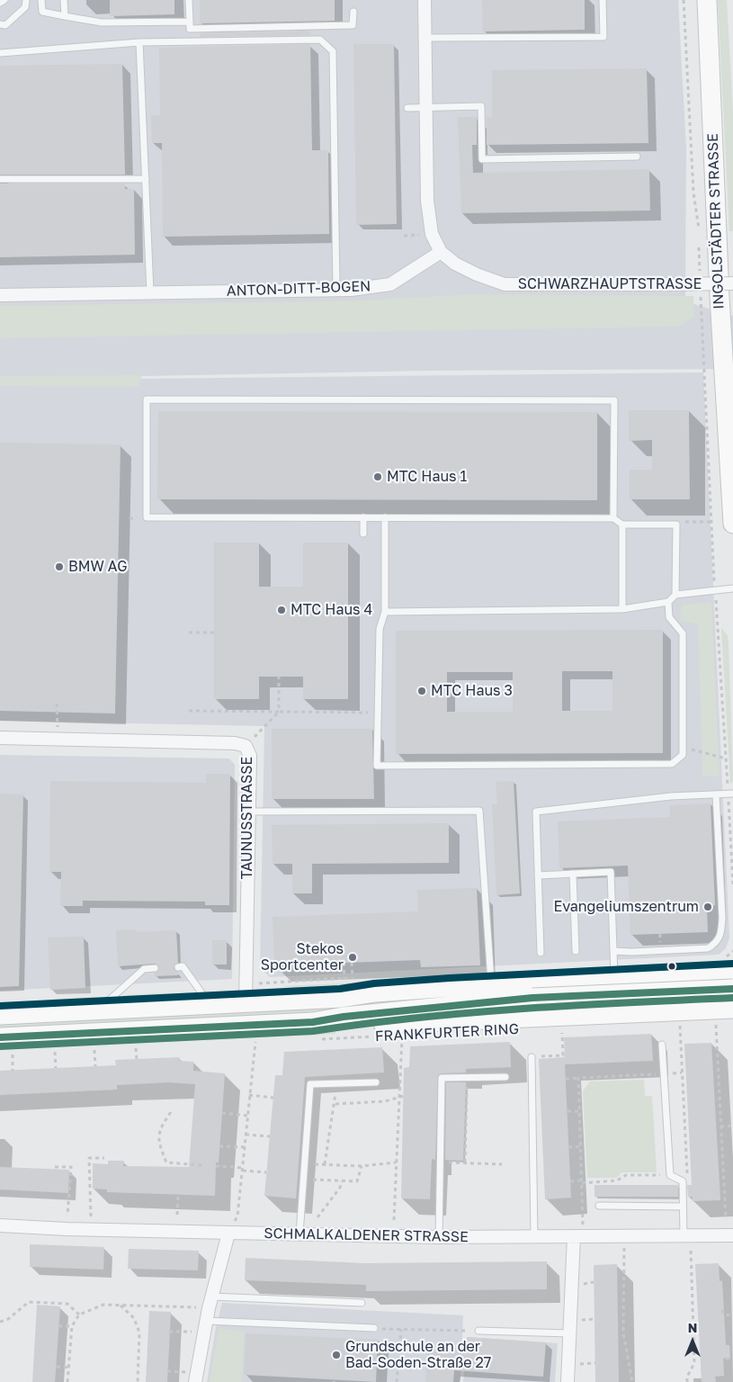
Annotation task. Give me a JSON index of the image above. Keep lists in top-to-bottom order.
{
  "streets": {
    "main road": ["INGOLSTÄDTER STRASSE", "FRANKFURTER RING"],
    "street": [
      "SCHWARZHAUPTSTRASSE",
      "ANTON-DITT-BOGEN",
      "TAUNUSSTRASSE",
      "SCHMALKALDENER STRASSE"
    ]
  },
  "crossings": [
    ["SCHWARZHAUPTSTRASSE", "ANTON-DITT-BOGEN"],
    ["TAUNUSSTRASSE", "FRANKFURTER RING"]
  ],
  "places": [
    "MTC Haus 1",
    "BMW AG",
    "MTC Haus 4",
    "MTC Haus 3",
    "Evangeliumszentrum",
    "Stekos Sportcenter",
    "Grundschule an der Bad-Soden-Straße 27"
  ],
  "north": "top"
}
